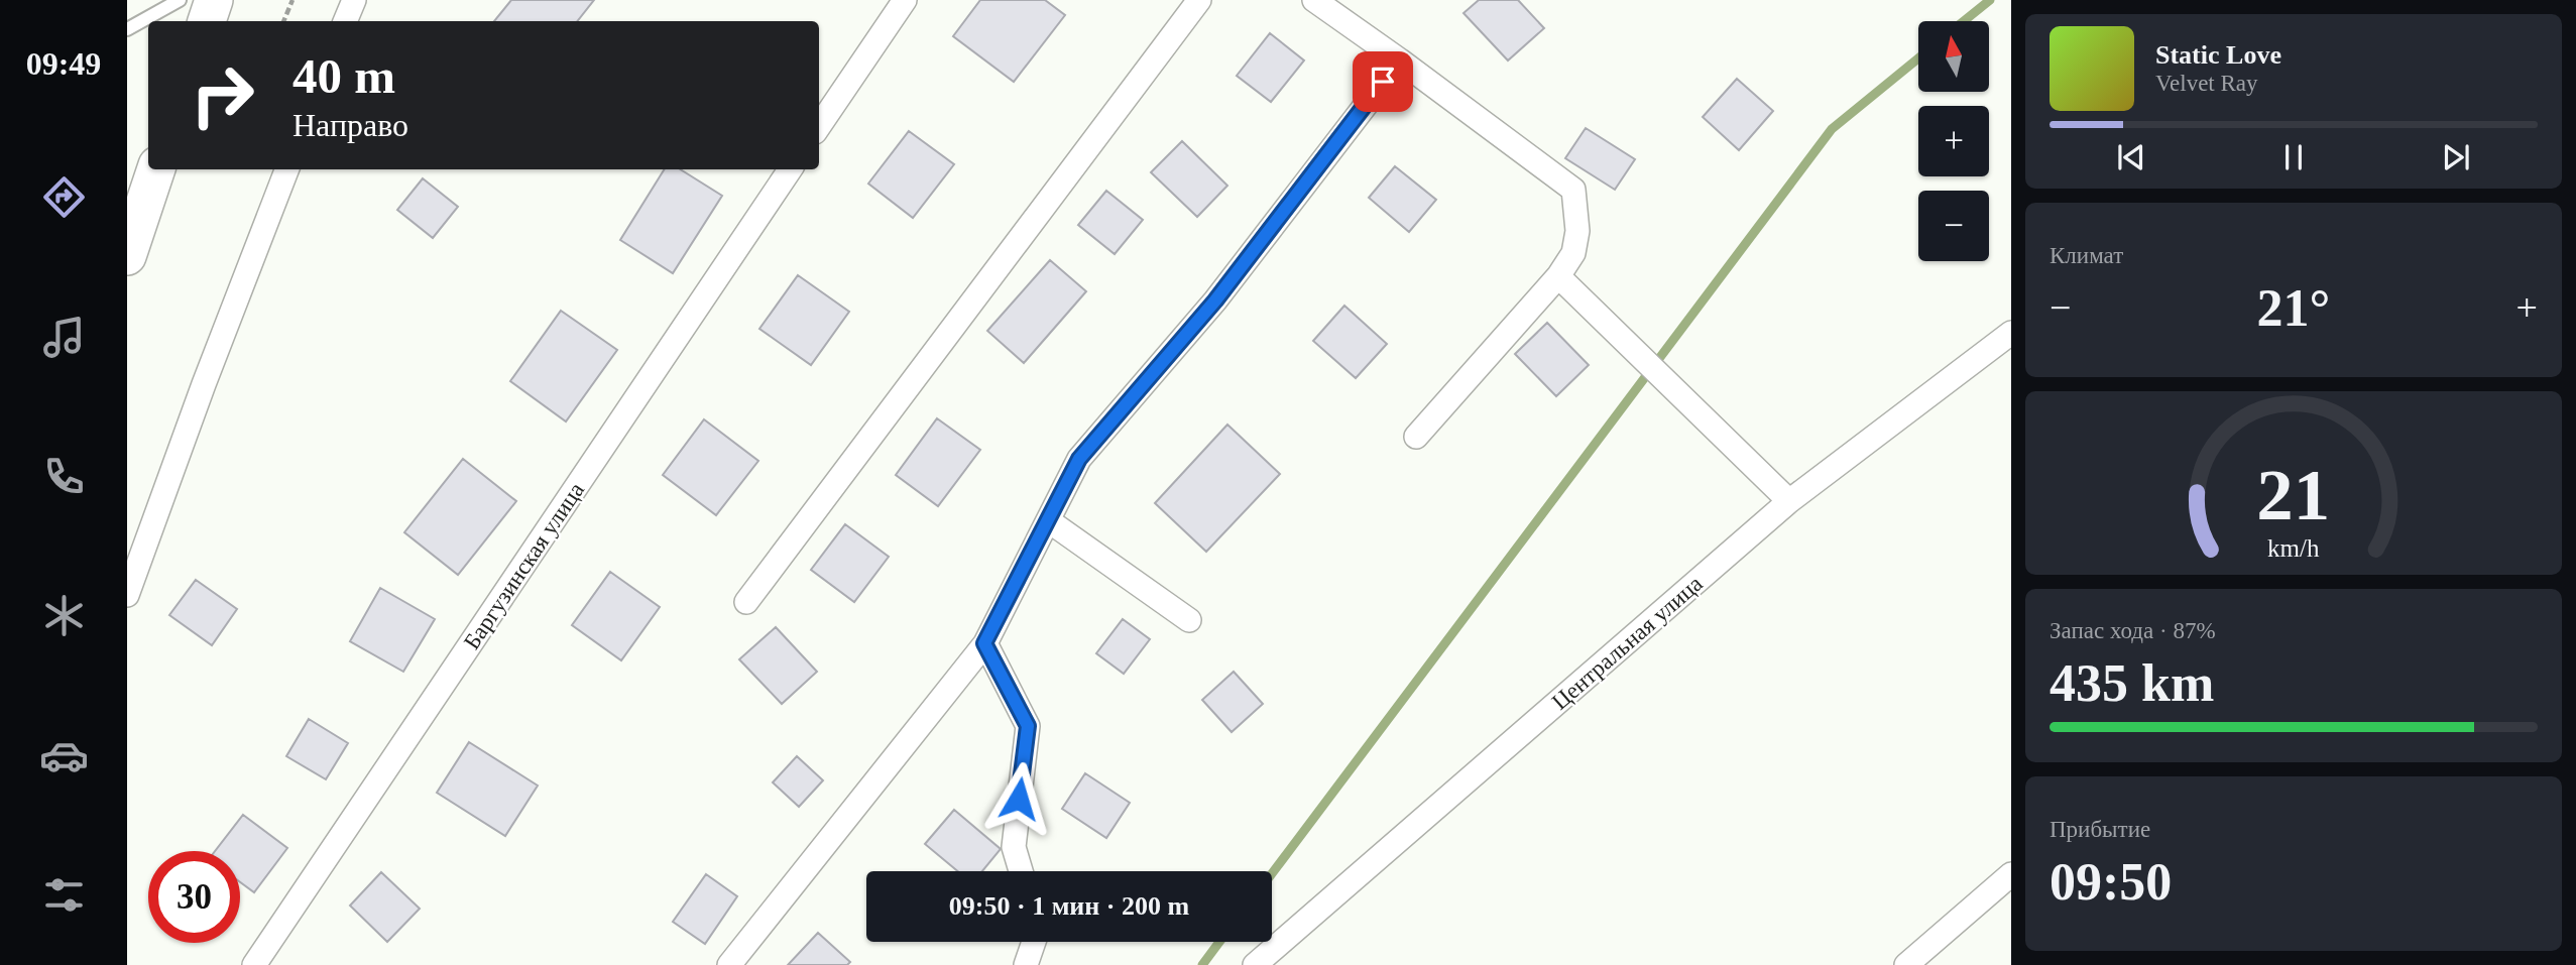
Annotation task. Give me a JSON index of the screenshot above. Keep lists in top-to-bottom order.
{
  "streets": {
    "street": ["Баргузинская улица", "Центральная улица"]
  },
  "north": "top",
  "page": {
    "tabs": "09:49",
    "map_buttons": ["+", "−"],
    "turn": ["40 m", "Направо"],
    "song": ["Static Love", "Velvet Ray"],
    "tile": [
      "Климат",
      ["Запас хода · 87%", "435 km"],
      ["Прибытие", "09:50"]
    ],
    "heat": ["−", "21°", "+"],
    "limit": "30",
    "trip": "09:50 · 1 мин · 200 m",
    "gauge": ["21", "km/h"]
  }
}
